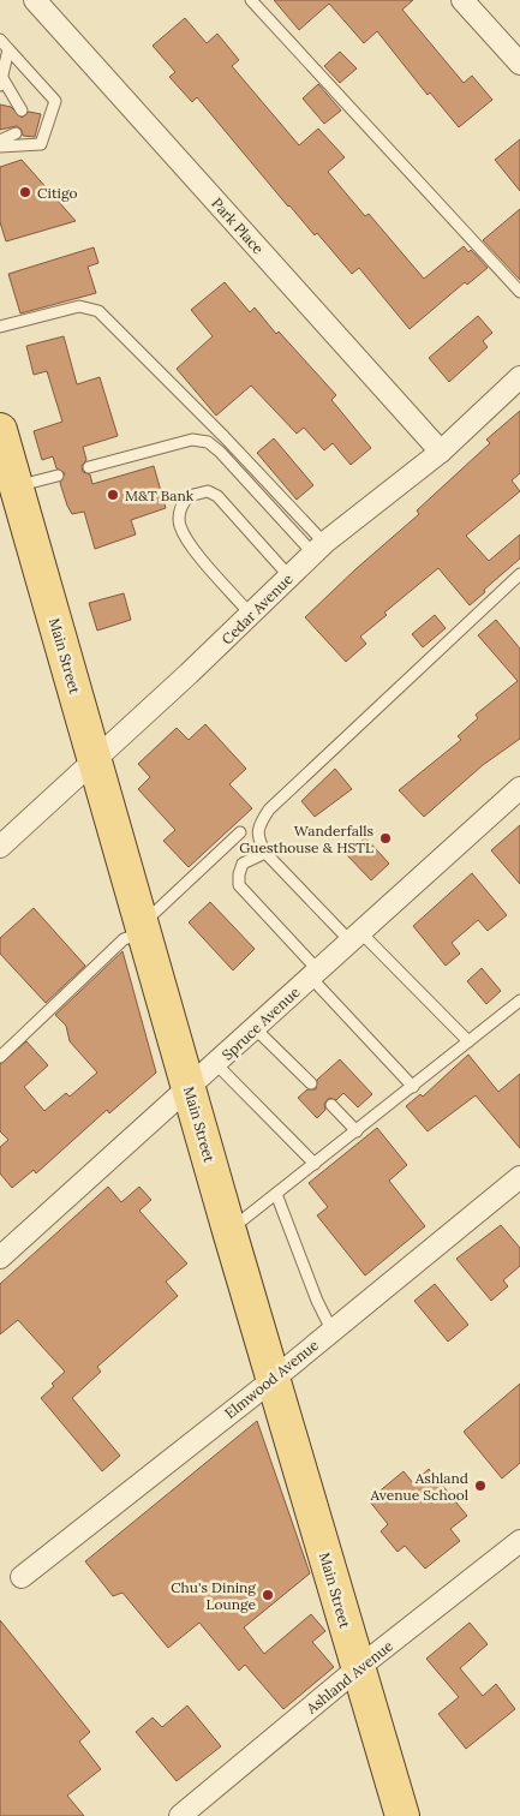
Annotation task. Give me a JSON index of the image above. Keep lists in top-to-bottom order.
{
  "streets": {
    "main road": ["Main Street"],
    "street": [
      "Park Place",
      "Cedar Avenue",
      "Spruce Avenue",
      "Elmwood Avenue",
      "Ashland Avenue"
    ]
  },
  "crossings": [
    ["Park Place", "Cedar Avenue"],
    ["Cedar Avenue", "Main Street"],
    ["Main Street", "Spruce Avenue"],
    ["Main Street", "Elmwood Avenue"],
    ["Main Street", "Ashland Avenue"]
  ],
  "places": [
    "Citigo",
    "M&T Bank",
    "Wanderfalls Guesthouse & HSTL",
    "Ashland Avenue School",
    "Chu's Dining Lounge"
  ]
}
